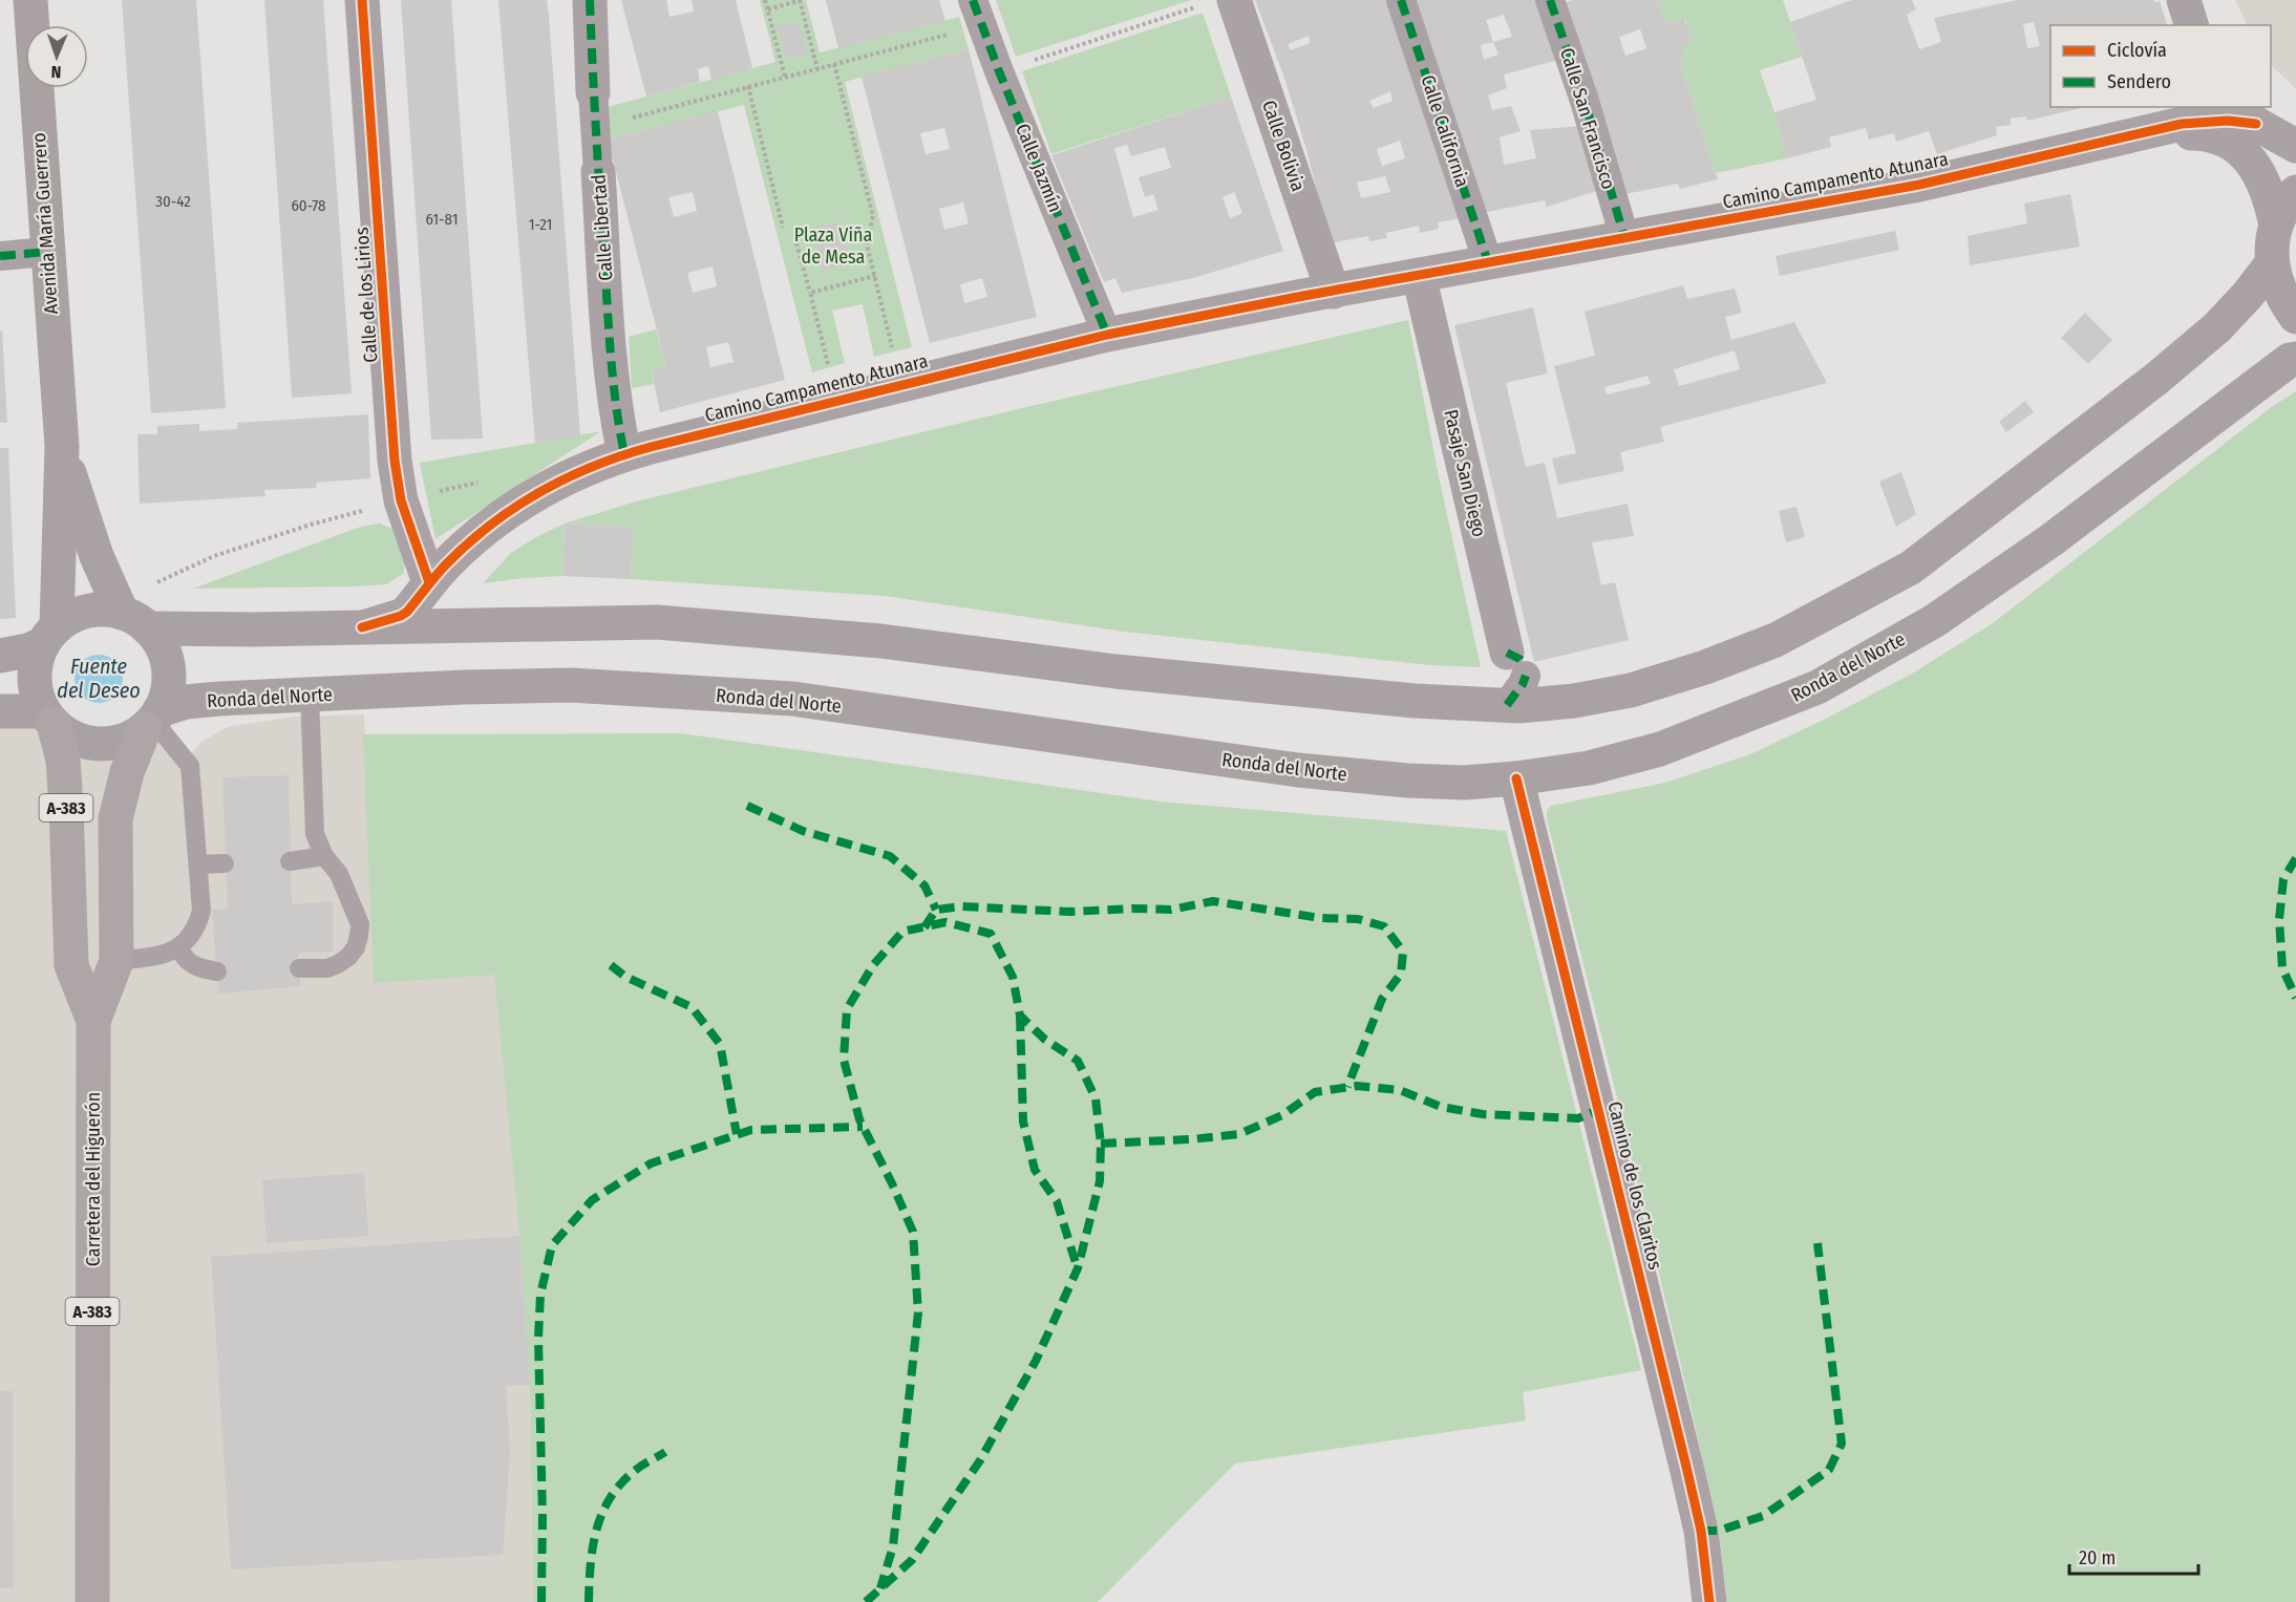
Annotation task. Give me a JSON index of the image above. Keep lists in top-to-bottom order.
{
  "streets": {
    "main road": [
      "Avenida María Guerrero",
      "Ronda del Norte",
      "A-383",
      "Carretera del Higuerón"
    ],
    "street": [
      "Calle San Francisco",
      "Calle California",
      "Calle Bolivia",
      "Calle Jazmín",
      "Camino Campamento Atunara",
      "Calle Libertad",
      "Calle de los Lirios",
      "Pasaje San Diego",
      "Camino de los Claritos"
    ]
  },
  "crossings": [
    ["Calle San Francisco", "Camino Campamento Atunara"],
    ["Calle California", "Camino Campamento Atunara"],
    ["Calle Bolivia", "Camino Campamento Atunara"],
    ["Calle Jazmín", "Camino Campamento Atunara"],
    ["Camino Campamento Atunara", "Calle Libertad"],
    ["Camino Campamento Atunara", "Calle de los Lirios"],
    ["Camino Campamento Atunara", "Pasaje San Diego"],
    ["Avenida María Guerrero", "Ronda del Norte"],
    ["Avenida María Guerrero", "A-383"],
    ["Ronda del Norte", "A-383"],
    ["Ronda del Norte", "Camino de los Claritos"],
    ["A-383", "Carretera del Higuerón"]
  ],
  "water": ["Fuente del Deseo"],
  "parks": ["Plaza Viña de Mesa"],
  "house_numbers": [
    "30-42",
    "60-78",
    "61-81",
    "1-21"
  ],
  "legend": ["Ciclovía", "Sendero"],
  "scale_bar": "20 m",
  "north": "bottom"
}
